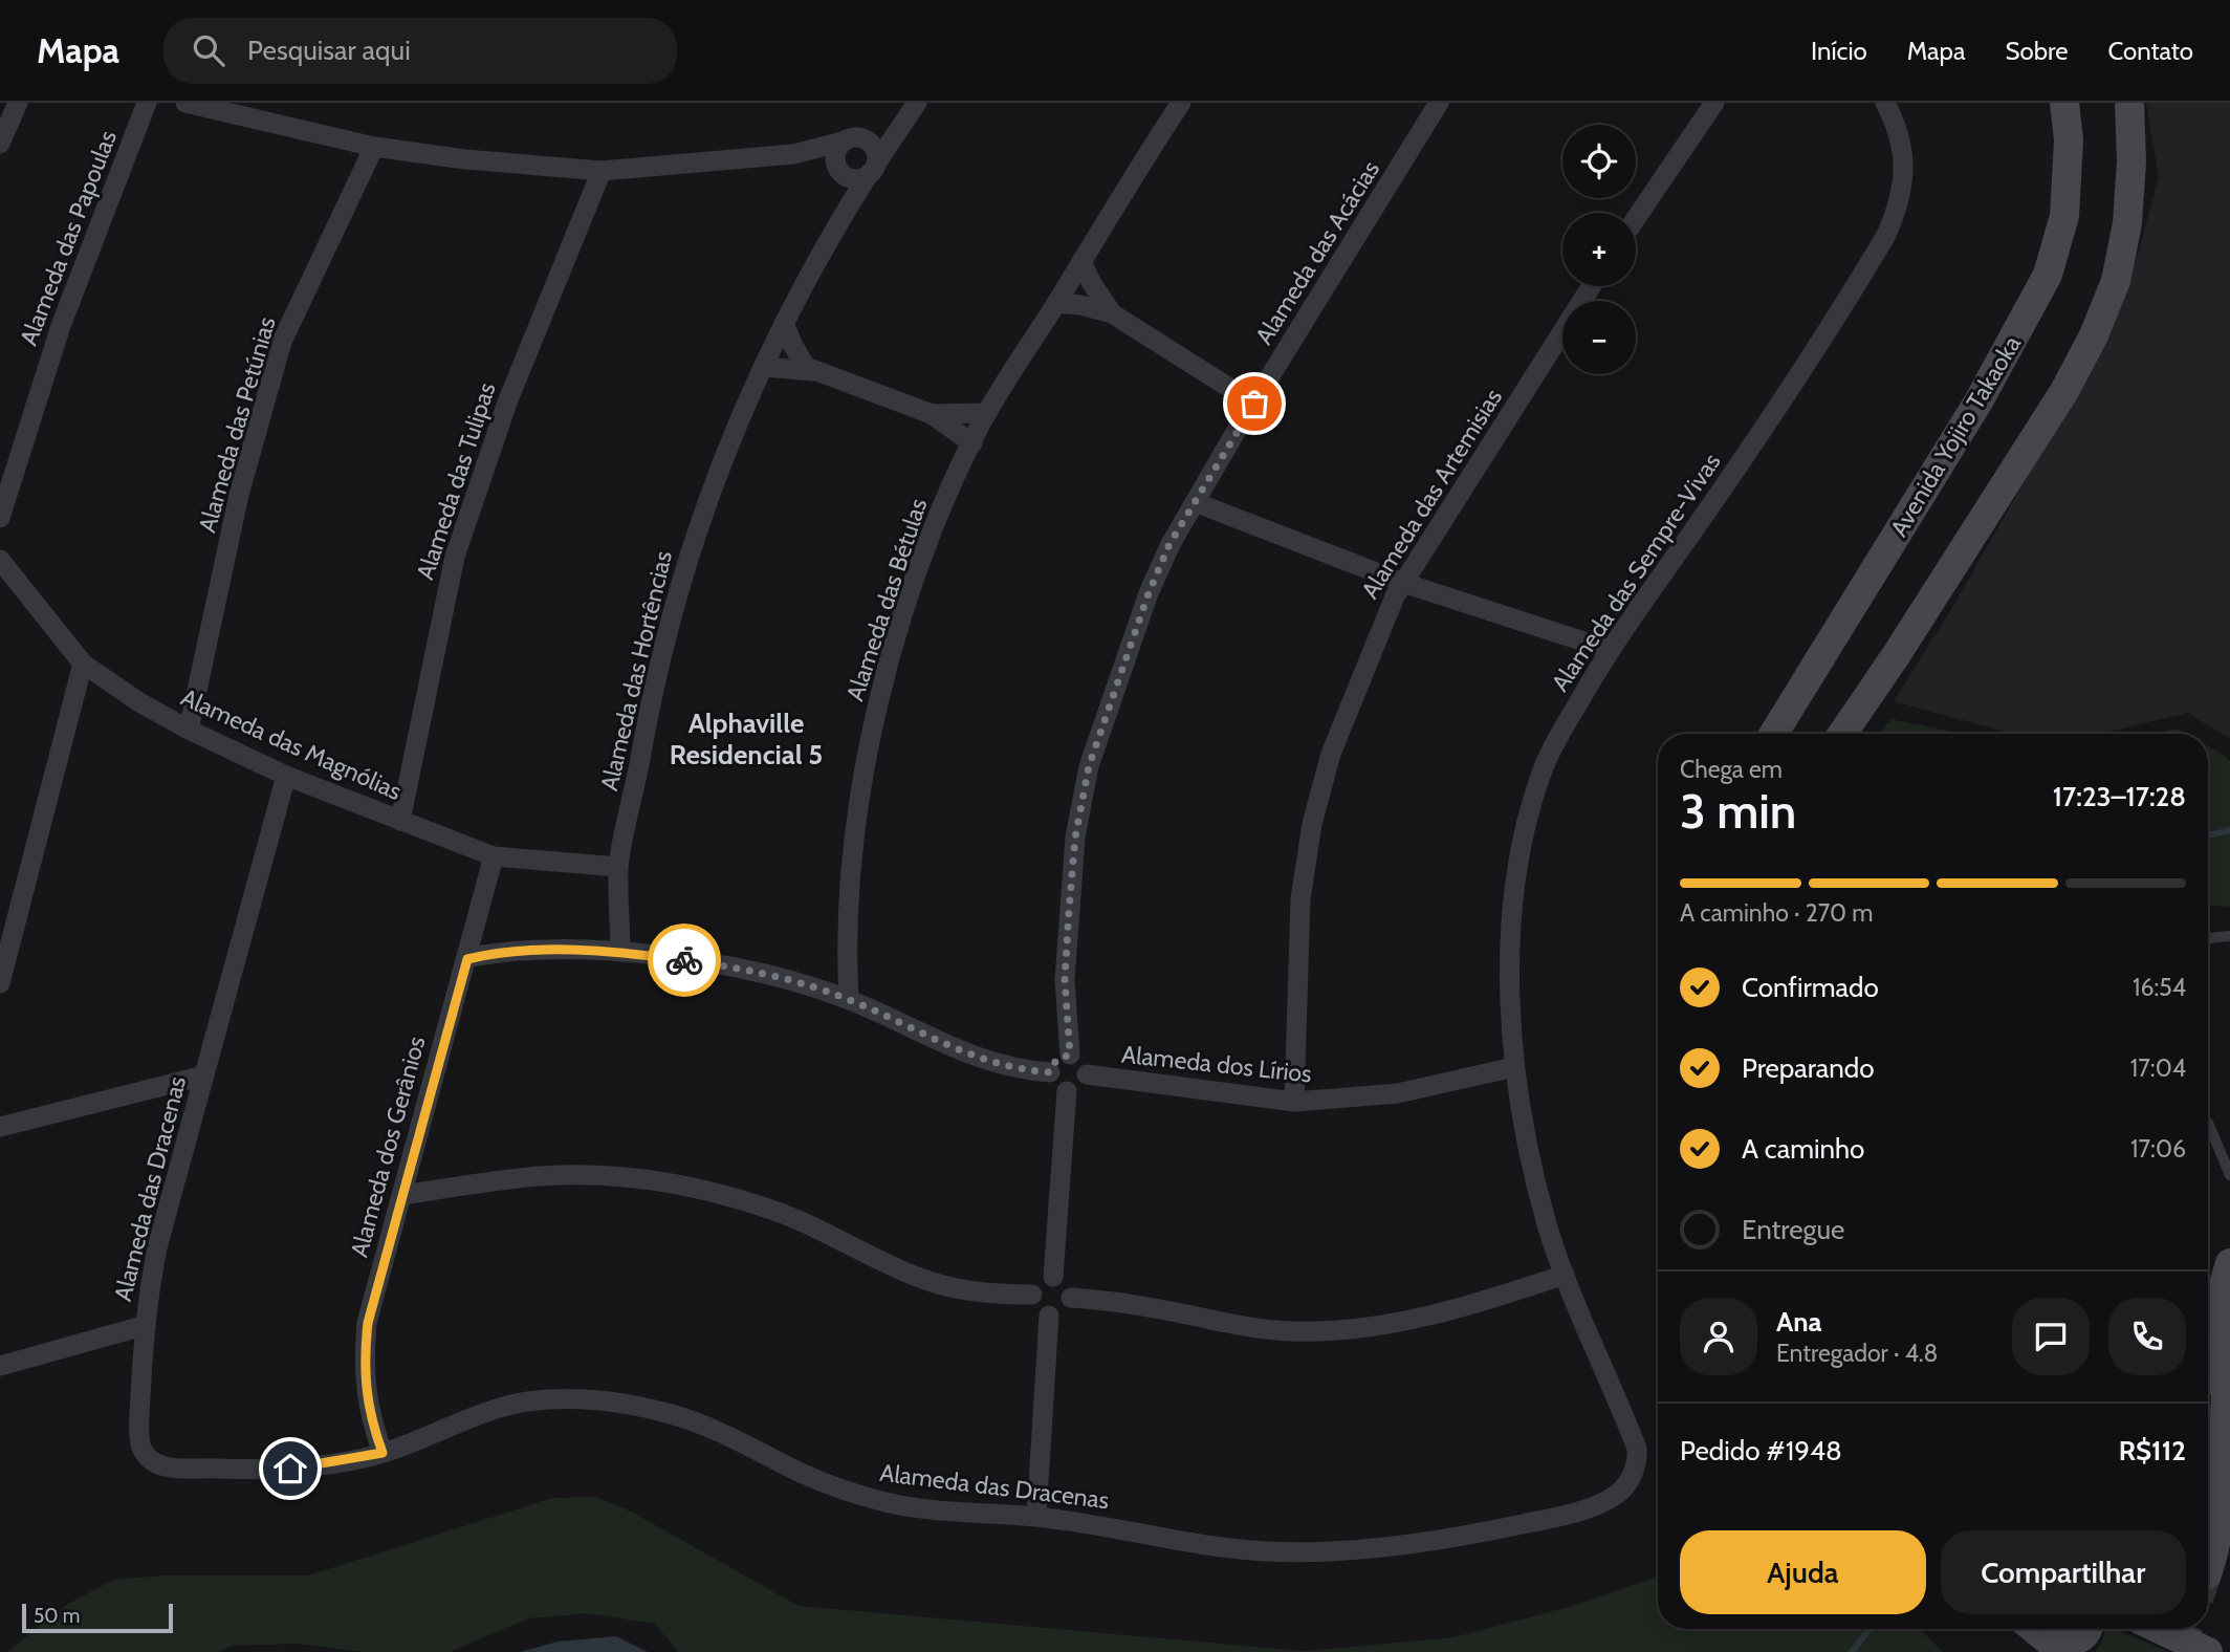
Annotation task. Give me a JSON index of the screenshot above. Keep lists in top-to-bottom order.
{
  "streets": {
    "main road": ["Avenida Yojiro Takaoka"],
    "street": [
      "Alameda das Papoulas",
      "Alameda das Acácias",
      "Alameda das Petúnias",
      "Alameda das Tulipas",
      "Alameda das Artemisias",
      "Alameda das Sempre-Vivas",
      "Alameda das Bétulas",
      "Alameda das Hortências",
      "Alameda das Magnólias",
      "Alameda dos Lírios",
      "Alameda dos Gerânios",
      "Alameda das Dracenas"
    ]
  },
  "crossings": [
    ["Alameda das Acácias", "Alameda dos Lírios"],
    ["Alameda das Petúnias", "Alameda das Magnólias"],
    ["Alameda das Tulipas", "Alameda das Magnólias"],
    ["Alameda das Artemisias", "Alameda dos Lírios"],
    ["Alameda das Sempre-Vivas", "Alameda dos Lírios"],
    ["Alameda das Sempre-Vivas", "Alameda das Dracenas"],
    ["Alameda das Hortências", "Alameda das Magnólias"],
    ["Alameda das Magnólias", "Alameda dos Gerânios"],
    ["Alameda das Magnólias", "Alameda das Dracenas"],
    ["Alameda dos Gerânios", "Alameda das Dracenas"]
  ],
  "districts": ["Alphaville Residencial 5"],
  "scale_bar": "50 m",
  "page": {
    "header": "Mapa",
    "search": "Pesquisar aqui",
    "nav": [
      "Início",
      "Mapa",
      "Sobre",
      "Contato"
    ],
    "map_buttons": ["+", "−"],
    "heading": ["3 min", "Chega em", "17:23–17:28"],
    "panel": [
      "Ana",
      "Entregador · 4.8",
      "Pedido #1948",
      "R$112"
    ],
    "bar": "A caminho · 270 m",
    "list": [
      ["Confirmado", "16:54"],
      ["Preparando", "17:04"],
      ["A caminho", "17:06"],
      "Entregue"
    ],
    "buttons": ["Ajuda", "Compartilhar"],
    "scale": "50 m"
  }
}
